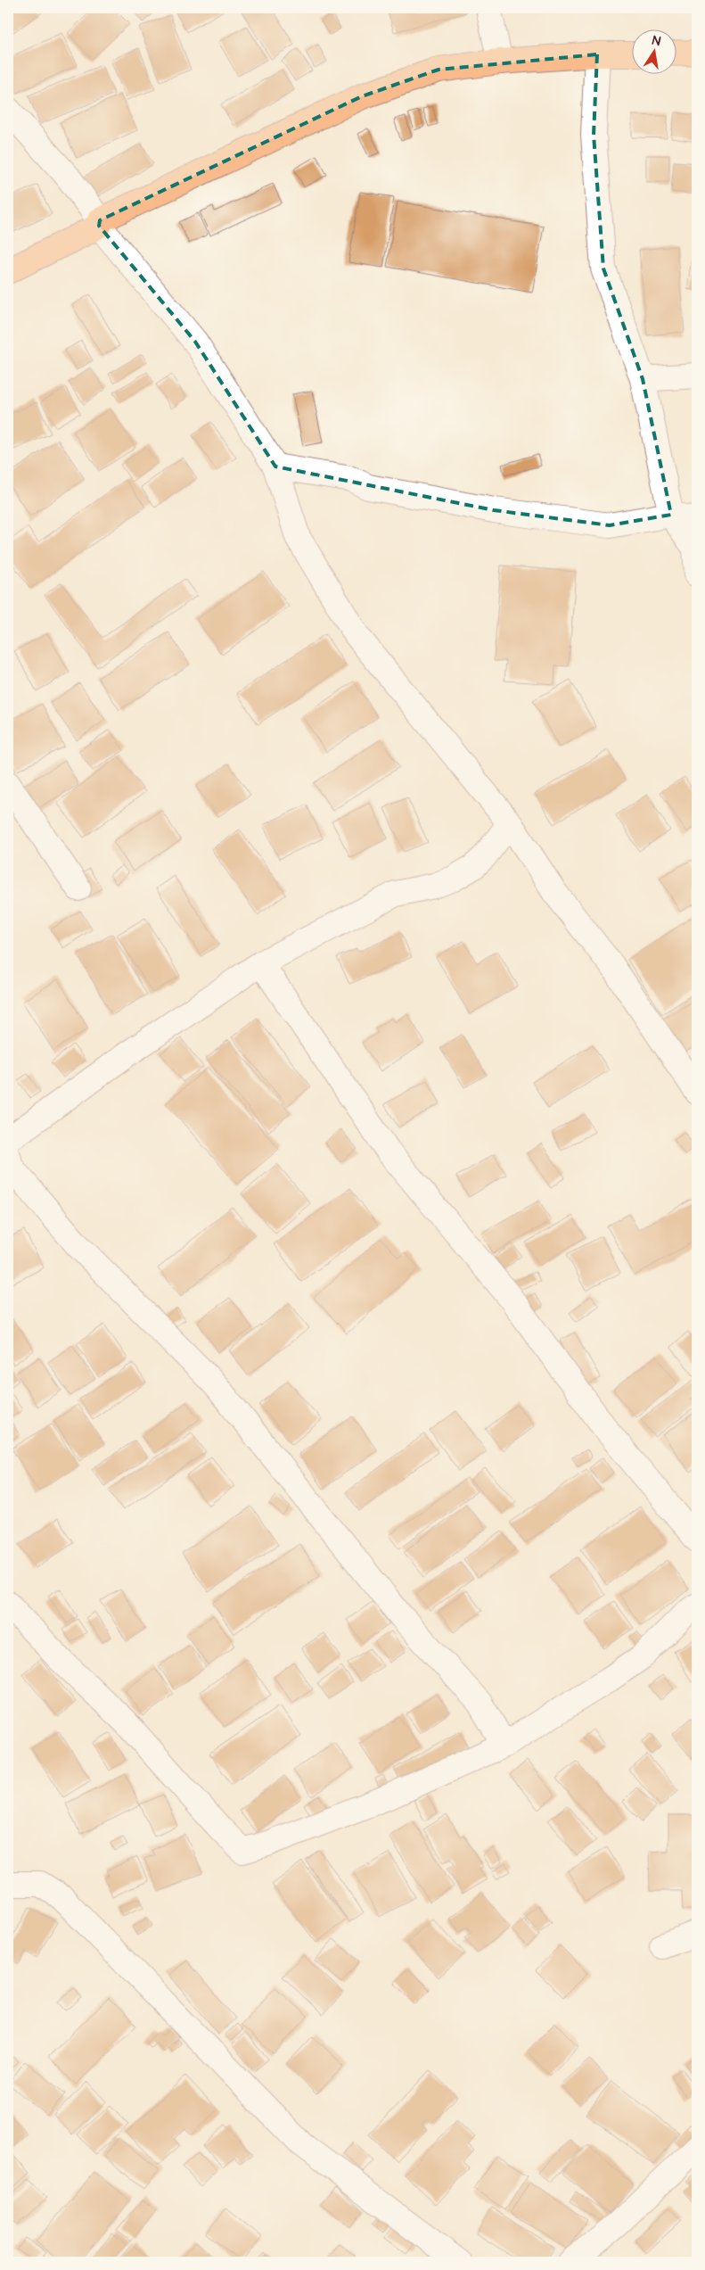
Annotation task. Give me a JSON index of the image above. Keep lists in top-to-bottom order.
{
  "north": "top"
}
